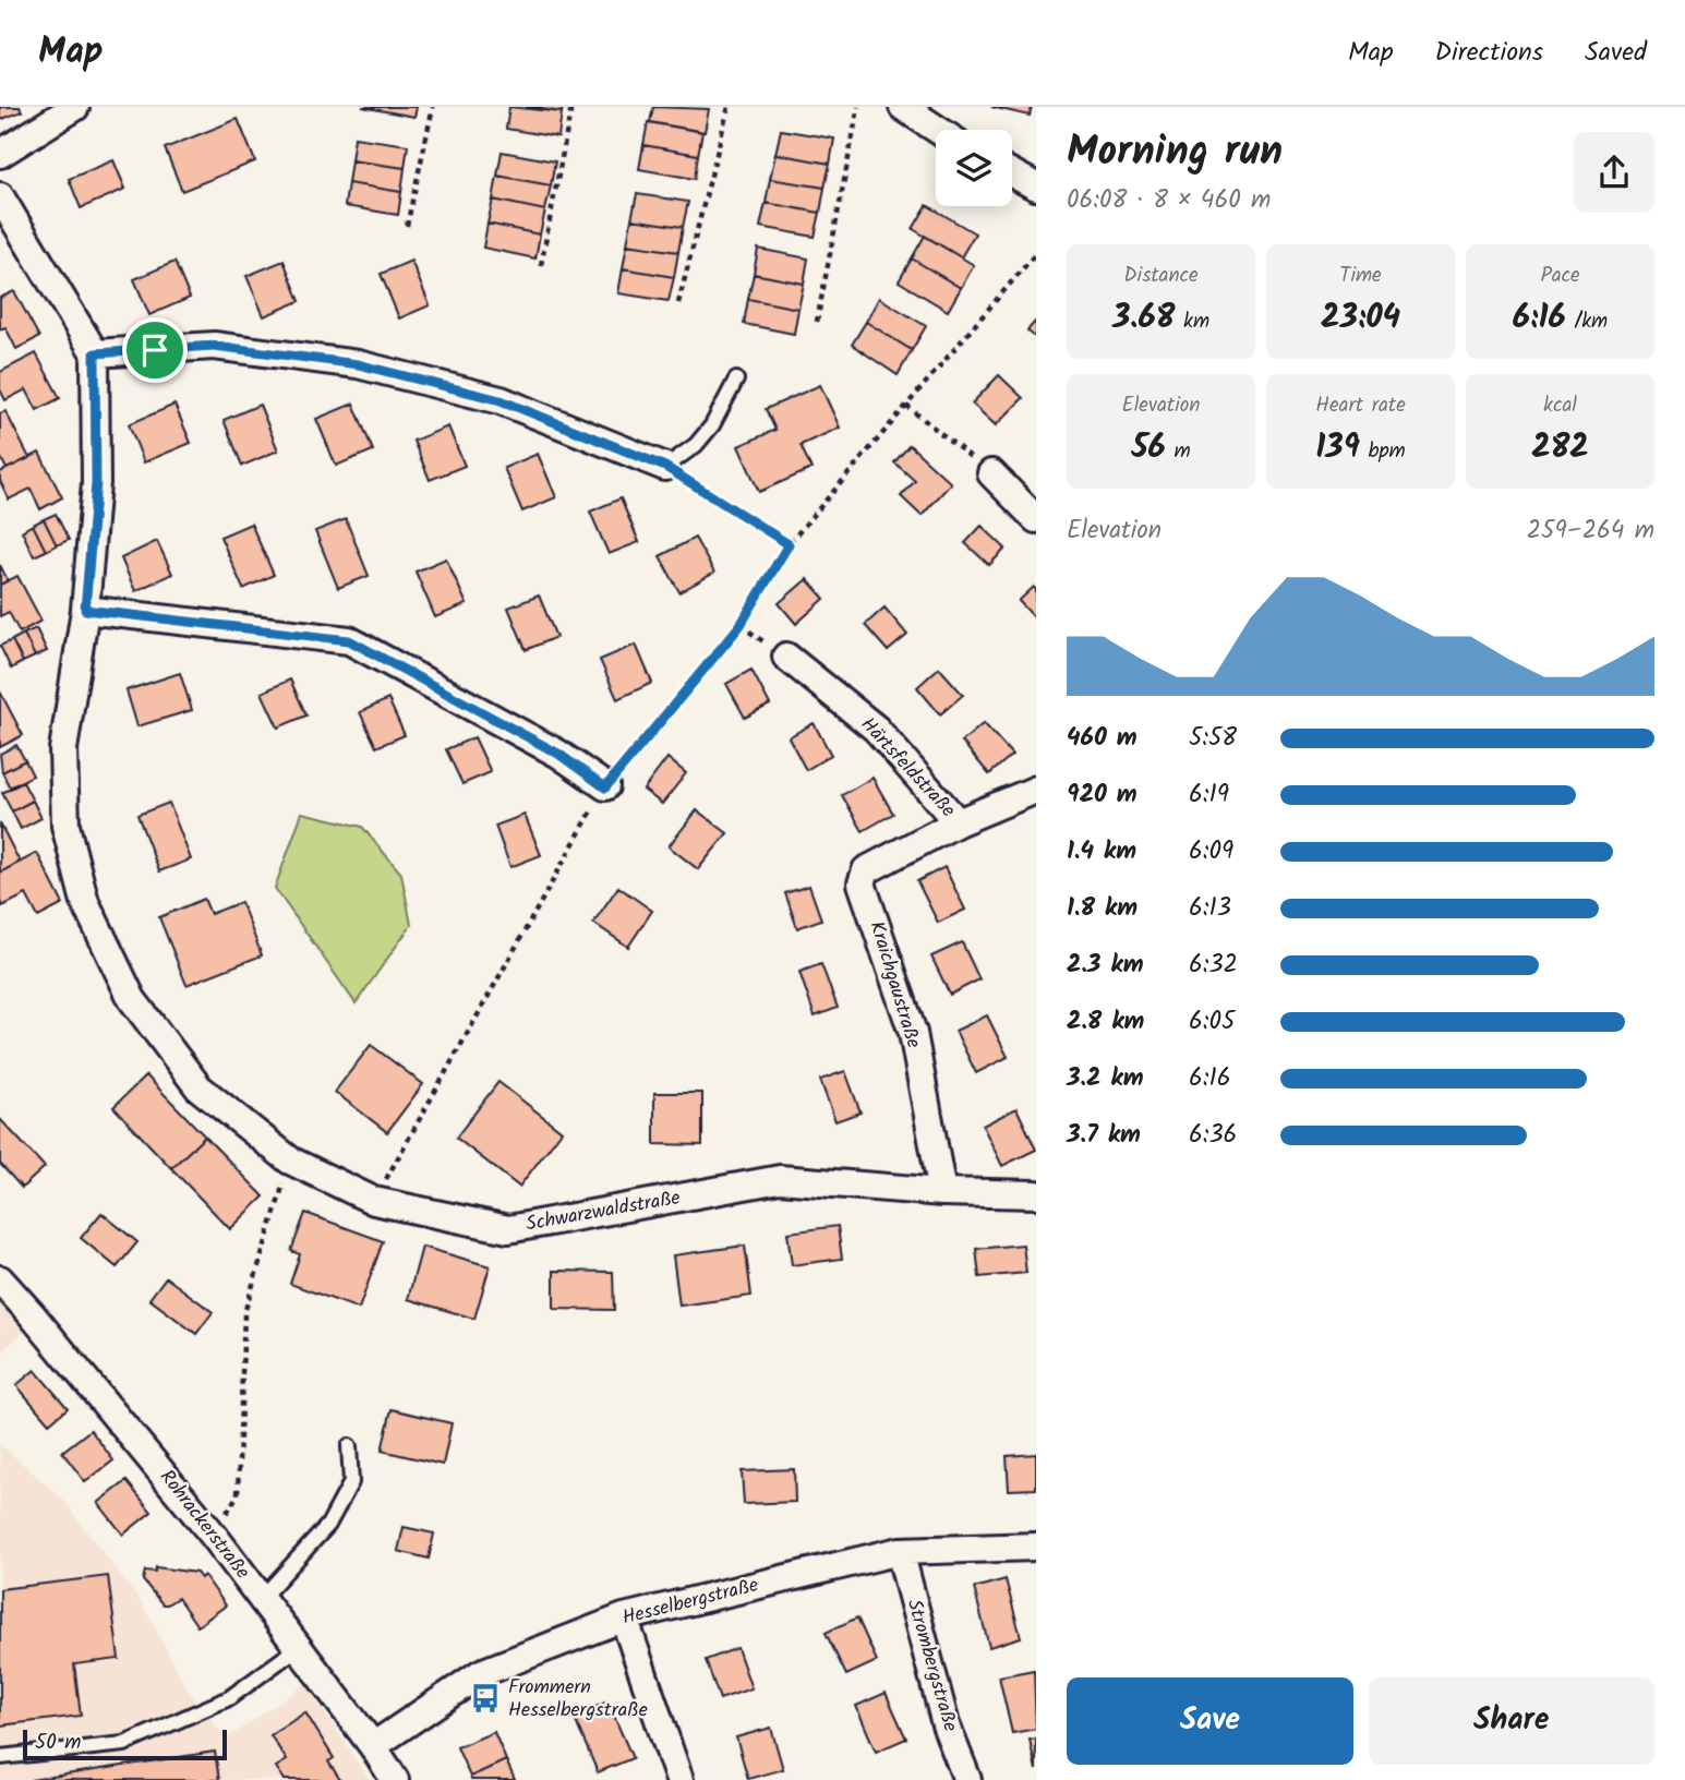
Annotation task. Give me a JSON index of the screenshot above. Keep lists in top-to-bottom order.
{
  "streets": {
    "street": [
      "Härtsfeldstraße",
      "Kraichgaustraße",
      "Schwarzwaldstraße",
      "Rohrackerstraße",
      "Hesselbergstraße",
      "Strombergstraße"
    ]
  },
  "crossings": [
    ["Härtsfeldstraße", "Kraichgaustraße"],
    ["Kraichgaustraße", "Schwarzwaldstraße"],
    ["Rohrackerstraße", "Hesselbergstraße"],
    ["Hesselbergstraße", "Strombergstraße"]
  ],
  "places": {
    "bus stop": ["Frommern Hesselbergstraße"]
  },
  "scale_bar": "50 m",
  "page": {
    "header": "Map",
    "nav": ["Map", "Directions", "Saved"],
    "heading": ["Morning run", "06:08 · 8 × 460 m"],
    "stats": [
      ["Distance", "3.68 km"],
      ["Time", "23:04"],
      ["Pace", "6:16 /km"],
      ["Elevation", "56 m"],
      ["Heart rate", "139 bpm"],
      ["kcal", "282"]
    ],
    "chart": ["Elevation", "259–264 m"],
    "list": [
      {
        "name": "460 m",
        "note": "5:58"
      },
      {
        "name": "920 m",
        "note": "6:19"
      },
      {
        "name": "1.4 km",
        "note": "6:09"
      },
      {
        "name": "1.8 km",
        "note": "6:13"
      },
      {
        "name": "2.3 km",
        "note": "6:32"
      },
      {
        "name": "2.8 km",
        "note": "6:05"
      },
      {
        "name": "3.2 km",
        "note": "6:16"
      },
      {
        "name": "3.7 km",
        "note": "6:36"
      }
    ],
    "buttons": ["Save", "Share"],
    "scale": "50 m"
  }
}
